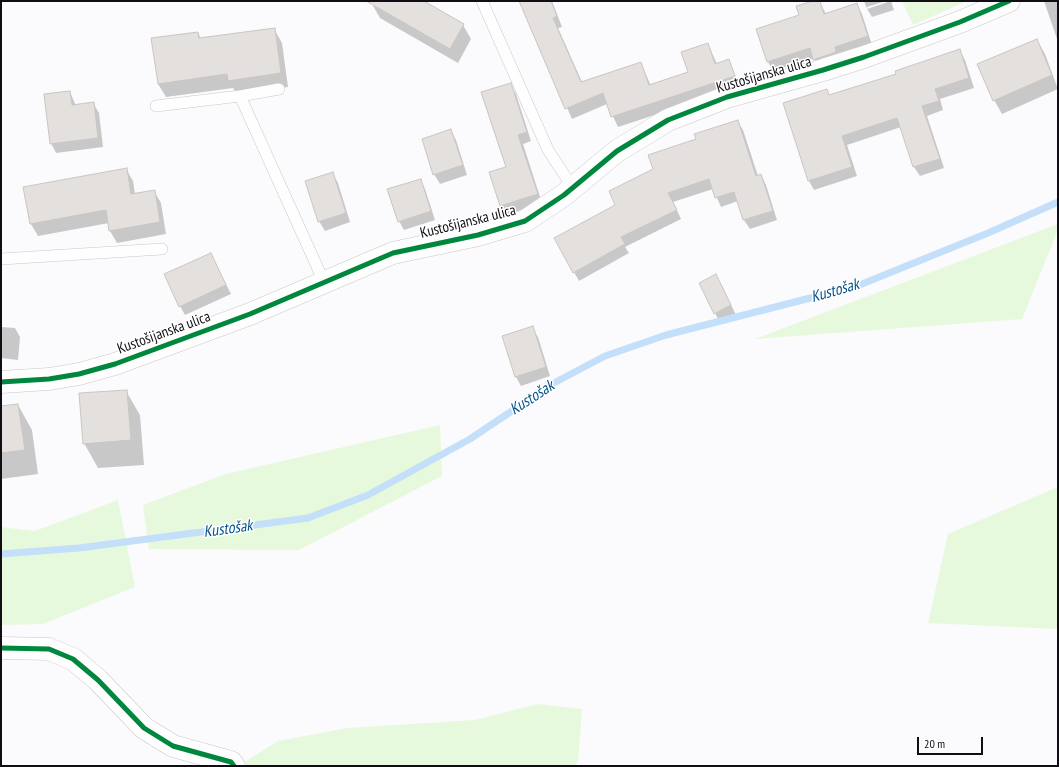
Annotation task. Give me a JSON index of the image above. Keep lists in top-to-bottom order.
{
  "streets": {
    "street": ["Kustošijanska ulica"]
  },
  "water": ["Kustošak"],
  "scale_bar": "20 m"
}
